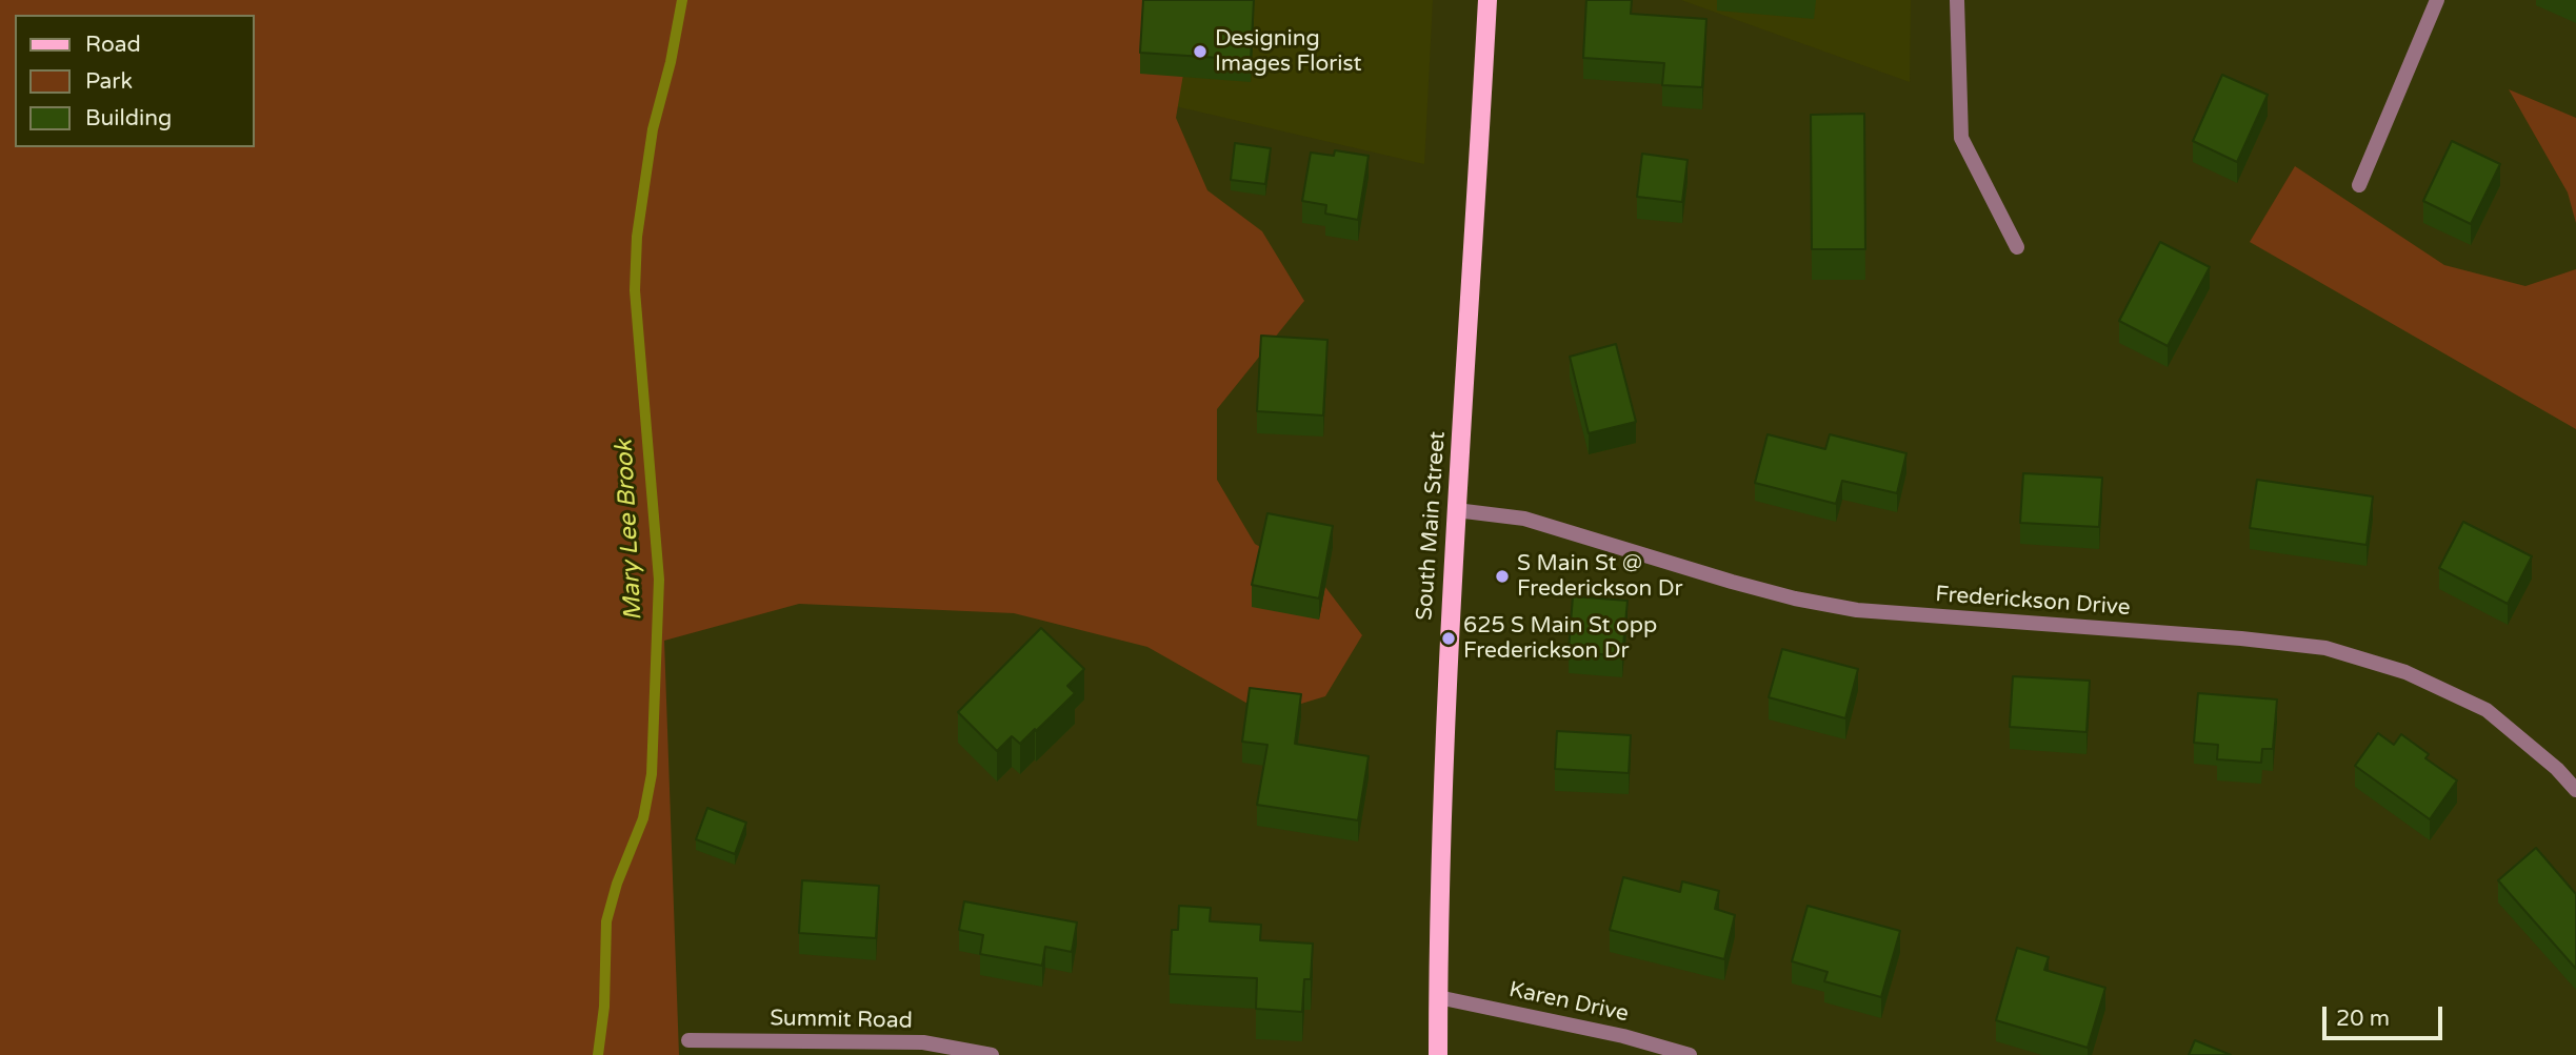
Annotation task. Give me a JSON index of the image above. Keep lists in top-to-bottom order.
{
  "streets": {
    "main road": ["South Main Street"],
    "street": ["Frederickson Drive", "Karen Drive", "Summit Road"]
  },
  "crossings": [
    ["South Main Street", "Frederickson Drive"],
    ["South Main Street", "Karen Drive"]
  ],
  "water": ["Mary Lee Brook"],
  "places": ["Designing Images Florist", "S Main St @ Frederickson Dr", "625 S Main St opp Frederickson Dr"],
  "legend": ["Road", "Park", "Building"],
  "scale_bar": "20 m"
}
